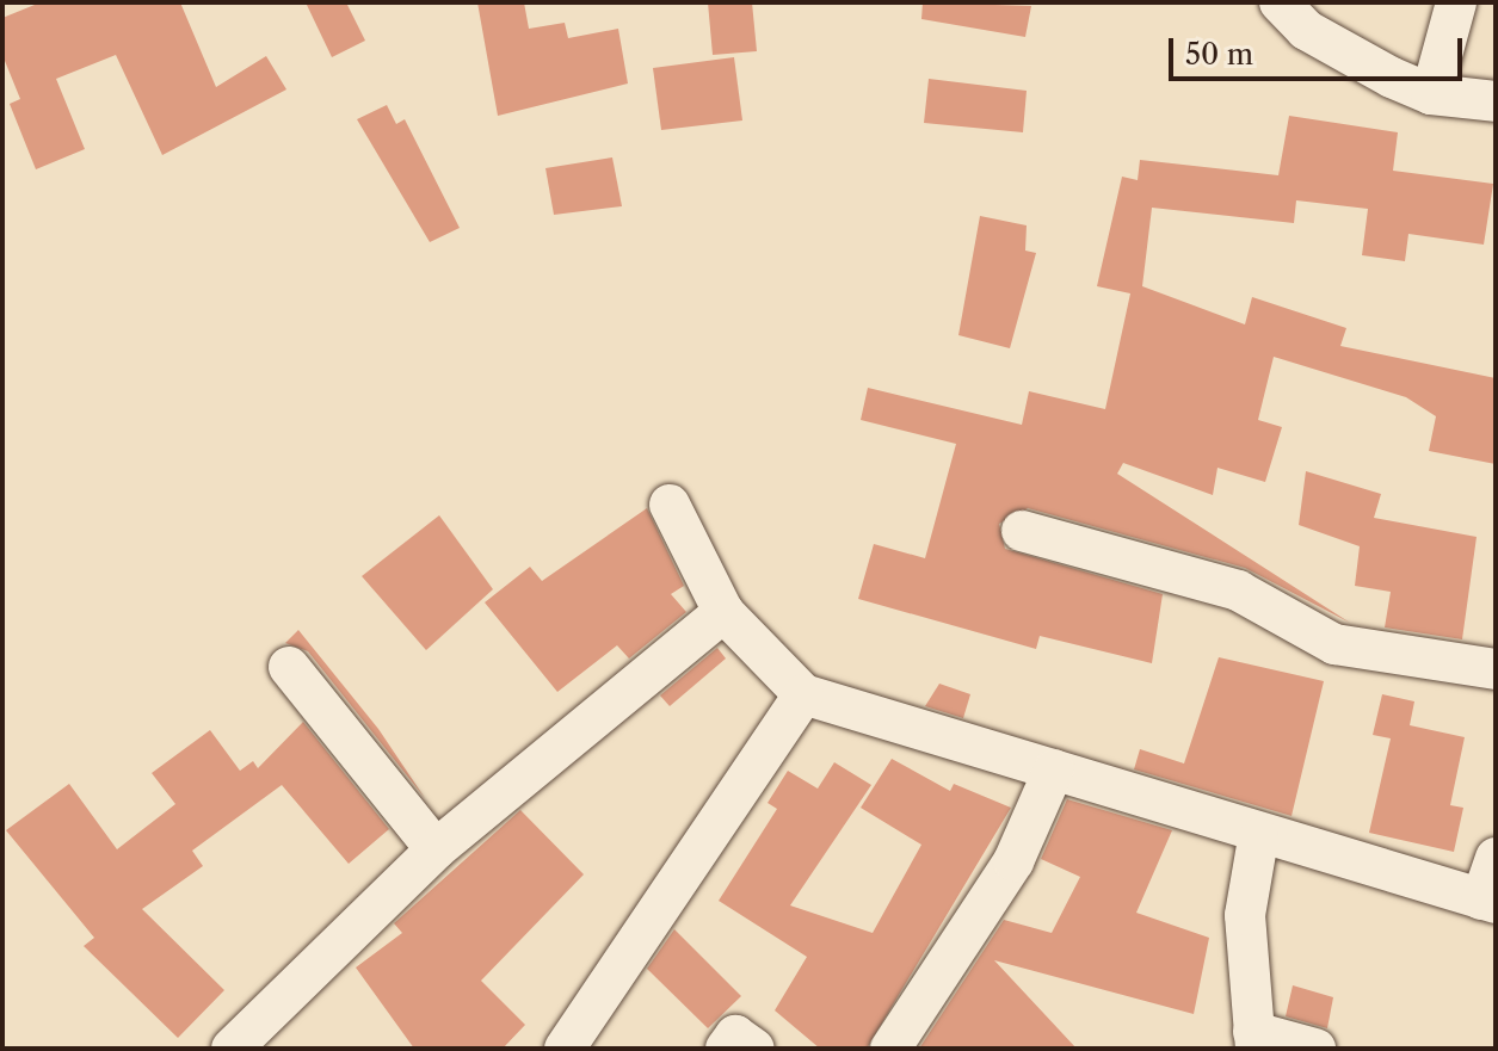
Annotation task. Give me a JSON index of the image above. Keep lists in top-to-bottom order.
{
  "scale_bar": "50 m"
}
